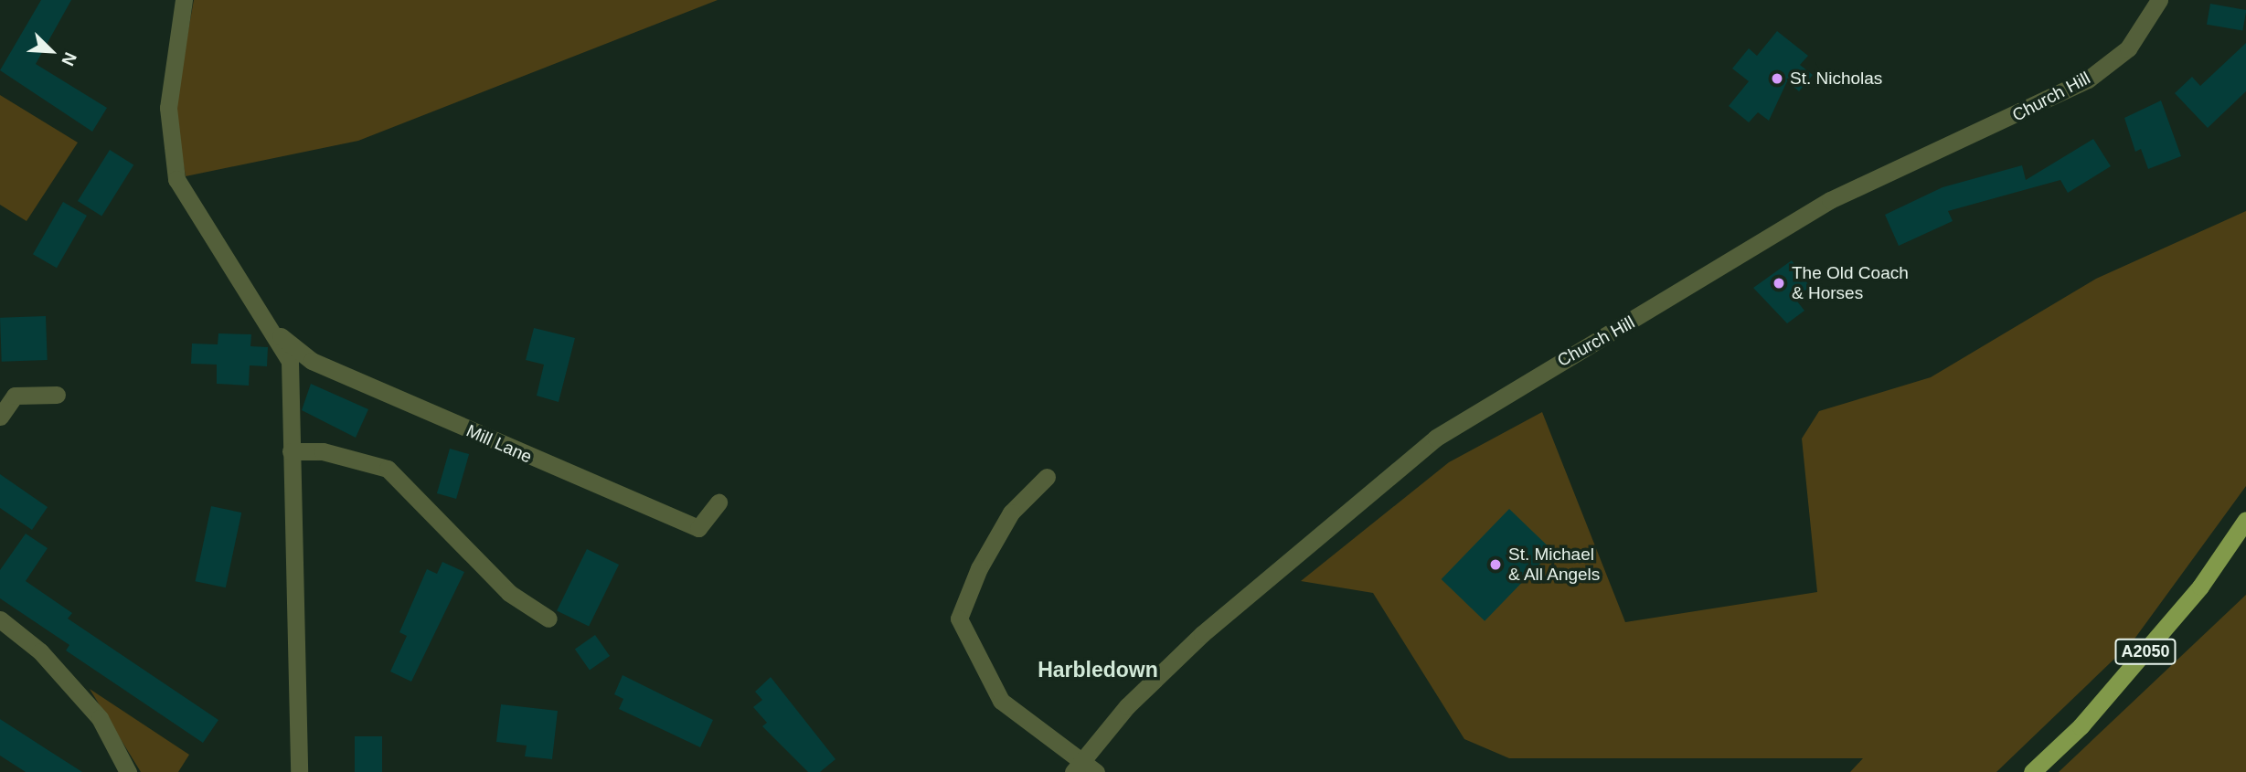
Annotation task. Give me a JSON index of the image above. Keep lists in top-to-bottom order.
{
  "streets": {
    "main road": ["A2050"],
    "street": ["Church Hill", "Mill Lane"]
  },
  "districts": ["Harbledown"],
  "places": ["St. Nicholas", "The Old Coach & Horses", "St. Michael & All Angels"],
  "north": "bottom right"
}
